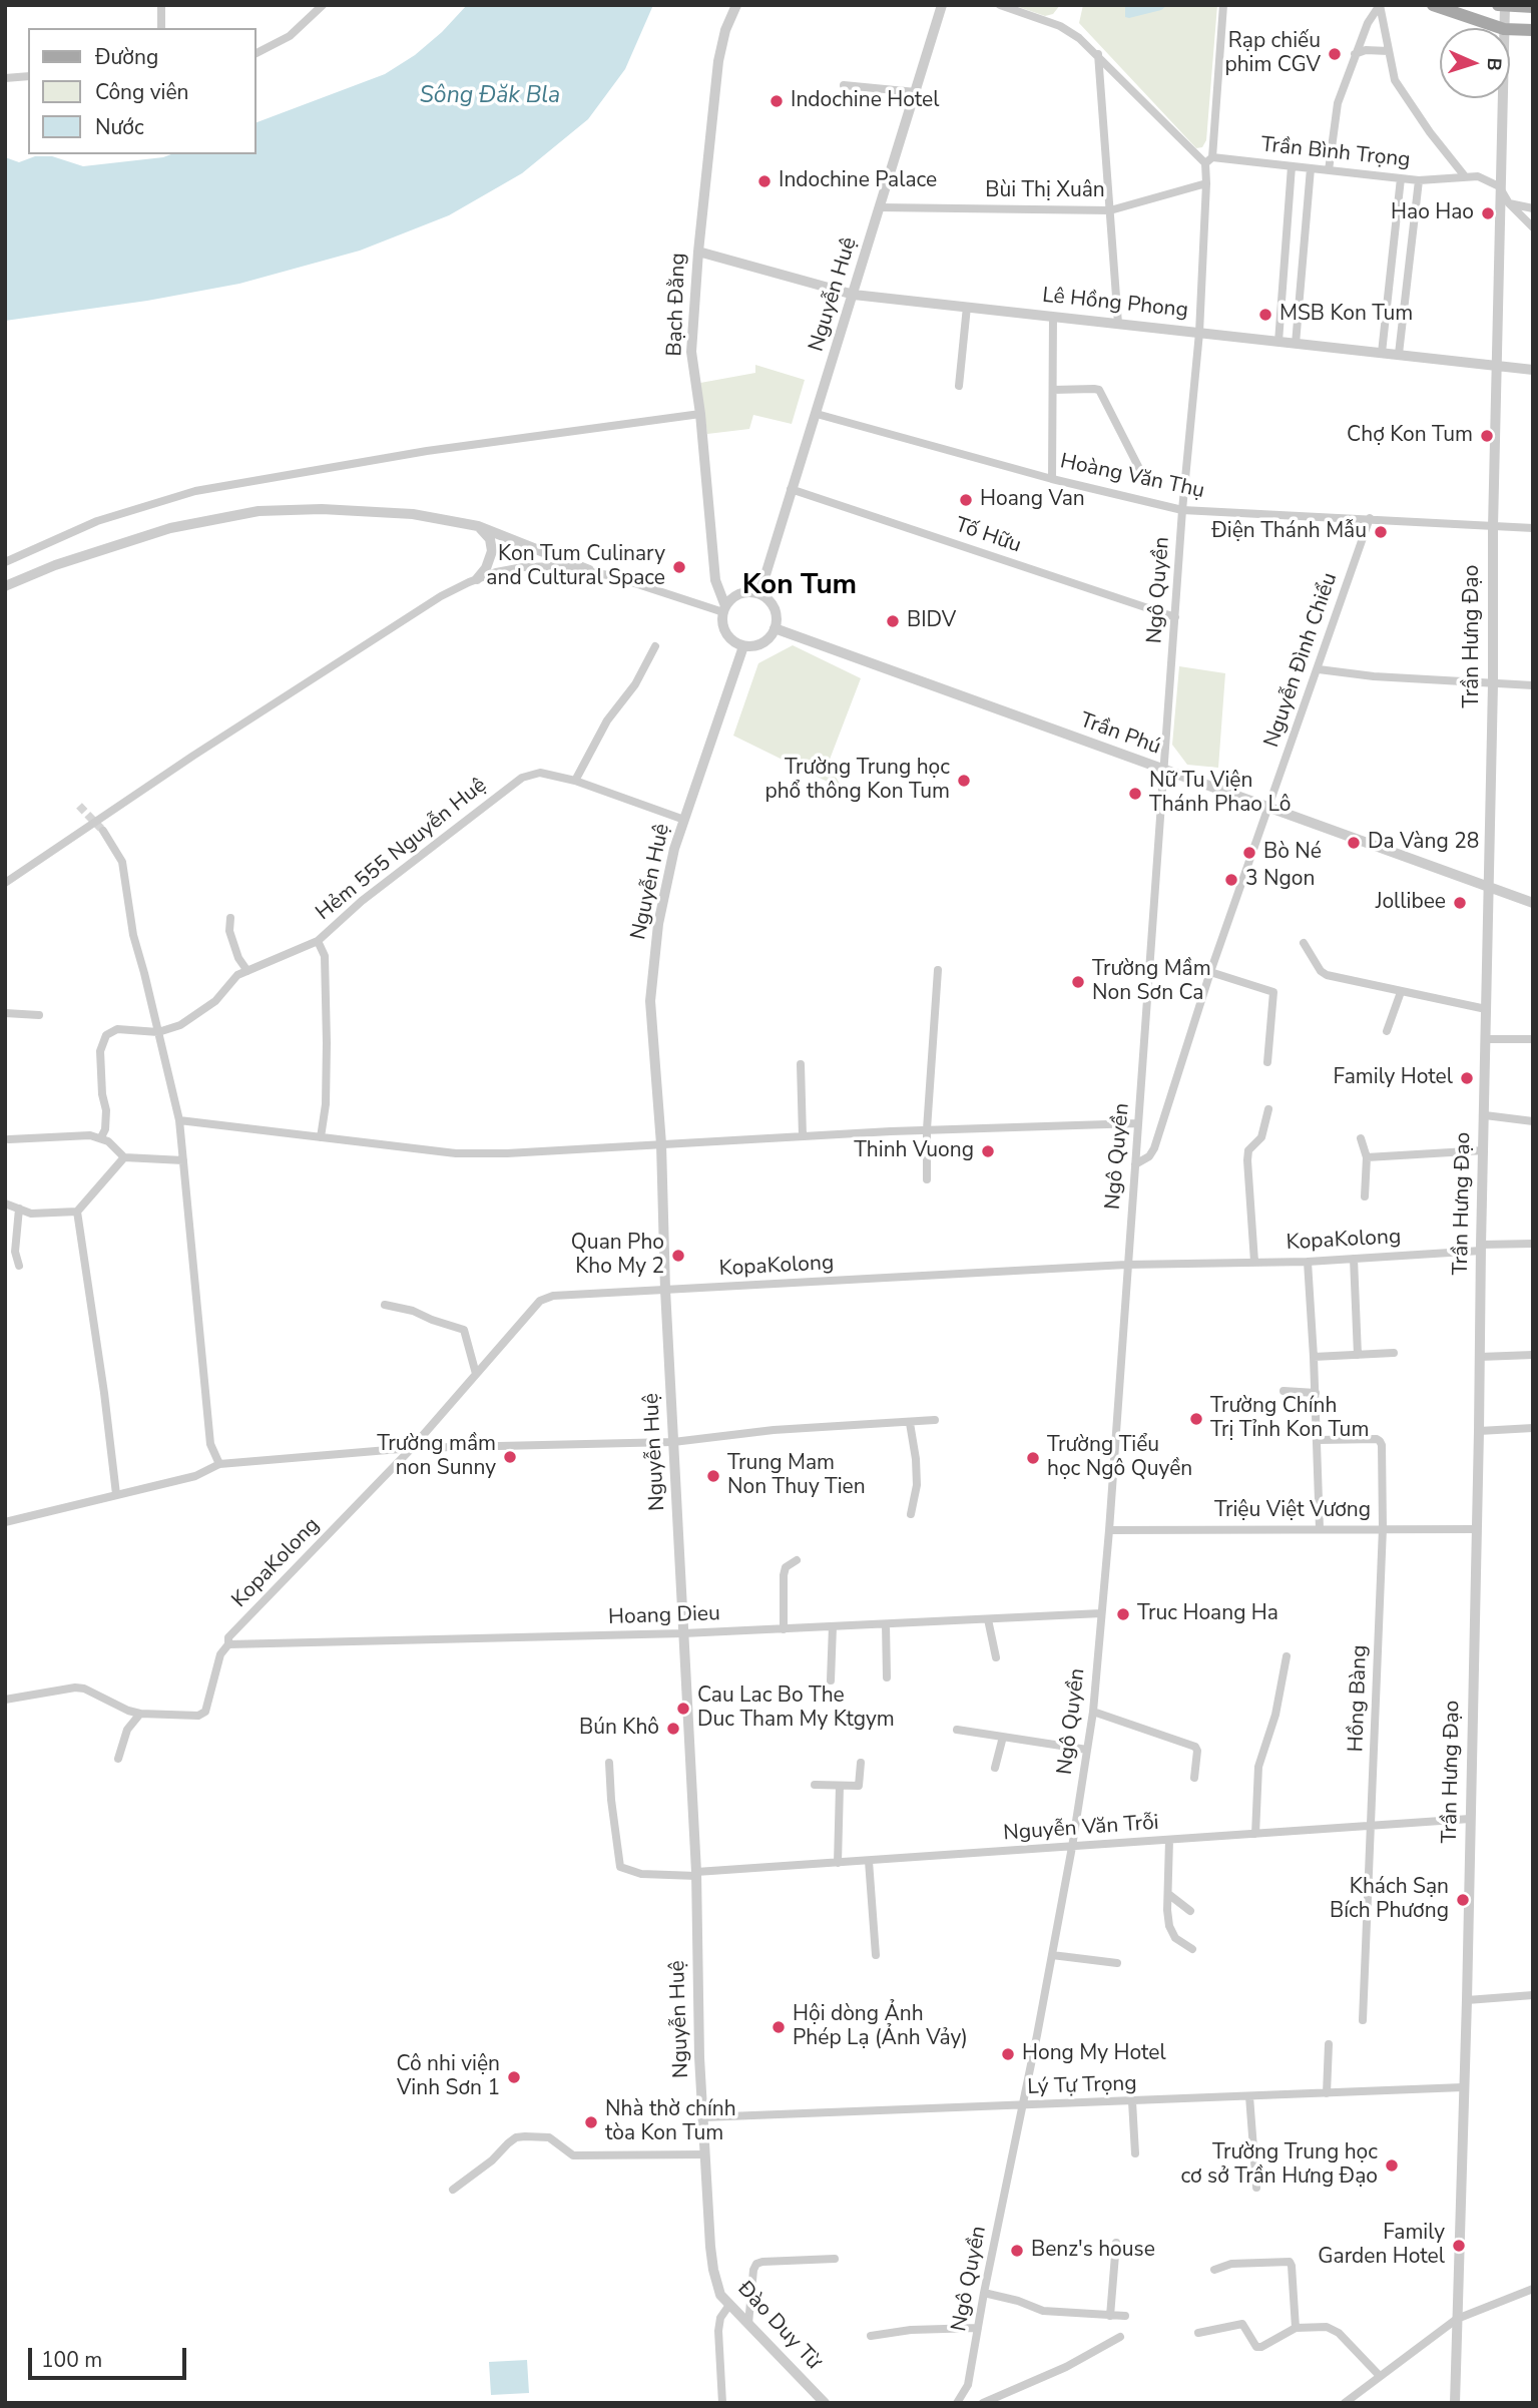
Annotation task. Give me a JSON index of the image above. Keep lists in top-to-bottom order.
{
  "streets": {
    "street": [
      "Trần Bình Trọng",
      "Bùi Thị Xuân",
      "Nguyễn Huệ",
      "Lê Hồng Phong",
      "Bạch Đằng",
      "Hoàng Văn Thụ",
      "Tố Hữu",
      "Ngô Quyền",
      "Trần Hưng Đạo",
      "Nguyễn Đình Chiểu",
      "Trần Phú",
      "Hẻm 555 Nguyễn Huệ",
      "KopaKolong",
      "Triệu Việt Vương",
      "Hoang Dieu",
      "Hồng Bàng",
      "Nguyễn Văn Trỗi",
      "Lý Tự Trọng",
      "Đào Duy Từ"
    ]
  },
  "crossings": [
    ["Trần Bình Trọng", "Ngô Quyền"],
    ["Trần Bình Trọng", "Trần Hưng Đạo"],
    ["Bùi Thị Xuân", "Nguyễn Huệ"],
    ["Bùi Thị Xuân", "Ngô Quyền"],
    ["Nguyễn Huệ", "Lê Hồng Phong"],
    ["Nguyễn Huệ", "Bạch Đằng"],
    ["Nguyễn Huệ", "Hoàng Văn Thụ"],
    ["Nguyễn Huệ", "Tố Hữu"],
    ["Nguyễn Huệ", "Trần Phú"],
    ["Nguyễn Huệ", "Hẻm 555 Nguyễn Huệ"],
    ["Nguyễn Huệ", "KopaKolong"],
    ["Nguyễn Huệ", "Hoang Dieu"],
    ["Nguyễn Huệ", "Nguyễn Văn Trỗi"],
    ["Nguyễn Huệ", "Lý Tự Trọng"],
    ["Nguyễn Huệ", "Đào Duy Từ"],
    ["Lê Hồng Phong", "Bạch Đằng"],
    ["Lê Hồng Phong", "Ngô Quyền"],
    ["Lê Hồng Phong", "Trần Hưng Đạo"],
    ["Bạch Đằng", "Trần Phú"],
    ["Hoàng Văn Thụ", "Ngô Quyền"],
    ["Hoàng Văn Thụ", "Trần Hưng Đạo"],
    ["Hoàng Văn Thụ", "Nguyễn Đình Chiểu"],
    ["Tố Hữu", "Ngô Quyền"],
    ["Ngô Quyền", "Nguyễn Đình Chiểu"],
    ["Ngô Quyền", "Trần Phú"],
    ["Ngô Quyền", "KopaKolong"],
    ["Ngô Quyền", "Triệu Việt Vương"],
    ["Ngô Quyền", "Hoang Dieu"],
    ["Ngô Quyền", "Nguyễn Văn Trỗi"],
    ["Ngô Quyền", "Lý Tự Trọng"],
    ["Trần Hưng Đạo", "Trần Phú"],
    ["Trần Hưng Đạo", "KopaKolong"],
    ["Trần Hưng Đạo", "Triệu Việt Vương"],
    ["Trần Hưng Đạo", "Nguyễn Văn Trỗi"],
    ["Trần Hưng Đạo", "Lý Tự Trọng"],
    ["Nguyễn Đình Chiểu", "Trần Phú"],
    ["KopaKolong", "Hoang Dieu"],
    ["Triệu Việt Vương", "Hồng Bàng"],
    ["Hồng Bàng", "Nguyễn Văn Trỗi"]
  ],
  "districts": ["Kon Tum"],
  "water": ["Sông Đăk Bla"],
  "places": [
    "Rạp chiếu phim CGV",
    "Indochine Hotel",
    "Indochine Palace",
    "Hao Hao",
    "MSB Kon Tum",
    "Chợ Kon Tum",
    "Hoang Van",
    "Điện Thánh Mẫu",
    "Kon Tum Culinary and Cultural Space",
    "BIDV",
    "Trường Trung học phổ thông Kon Tum",
    "Nữ Tu Viện Thánh Phao Lô",
    "Da Vàng 28",
    "Bò Né",
    "3 Ngon",
    "Jollibee",
    "Trường Mầm Non Sơn Ca",
    "Family Hotel",
    "Thinh Vuong",
    "Quan Pho Kho My 2",
    "Trường Chính Trị Tỉnh Kon Tum",
    "Trường mầm non Sunny",
    "Trường Tiểu học Ngô Quyền",
    "Trung Mam Non Thuy Tien",
    "Truc Hoang Ha",
    "Cau Lac Bo The Duc Tham My Ktgym",
    "Bún Khô",
    "Khách Sạn Bích Phương",
    "Hội dòng Ảnh Phép Lạ (Ảnh Vảy)",
    "Hong My Hotel",
    "Cô nhi viện Vinh Sơn 1",
    "Nhà thờ chính tòa Kon Tum",
    "Trường Trung học cơ sở Trần Hưng Đạo",
    "Family Garden Hotel",
    "Benz's house"
  ],
  "legend": ["Đường", "Công viên", "Nước"],
  "scale_bar": "100 m",
  "north": "right"
}
